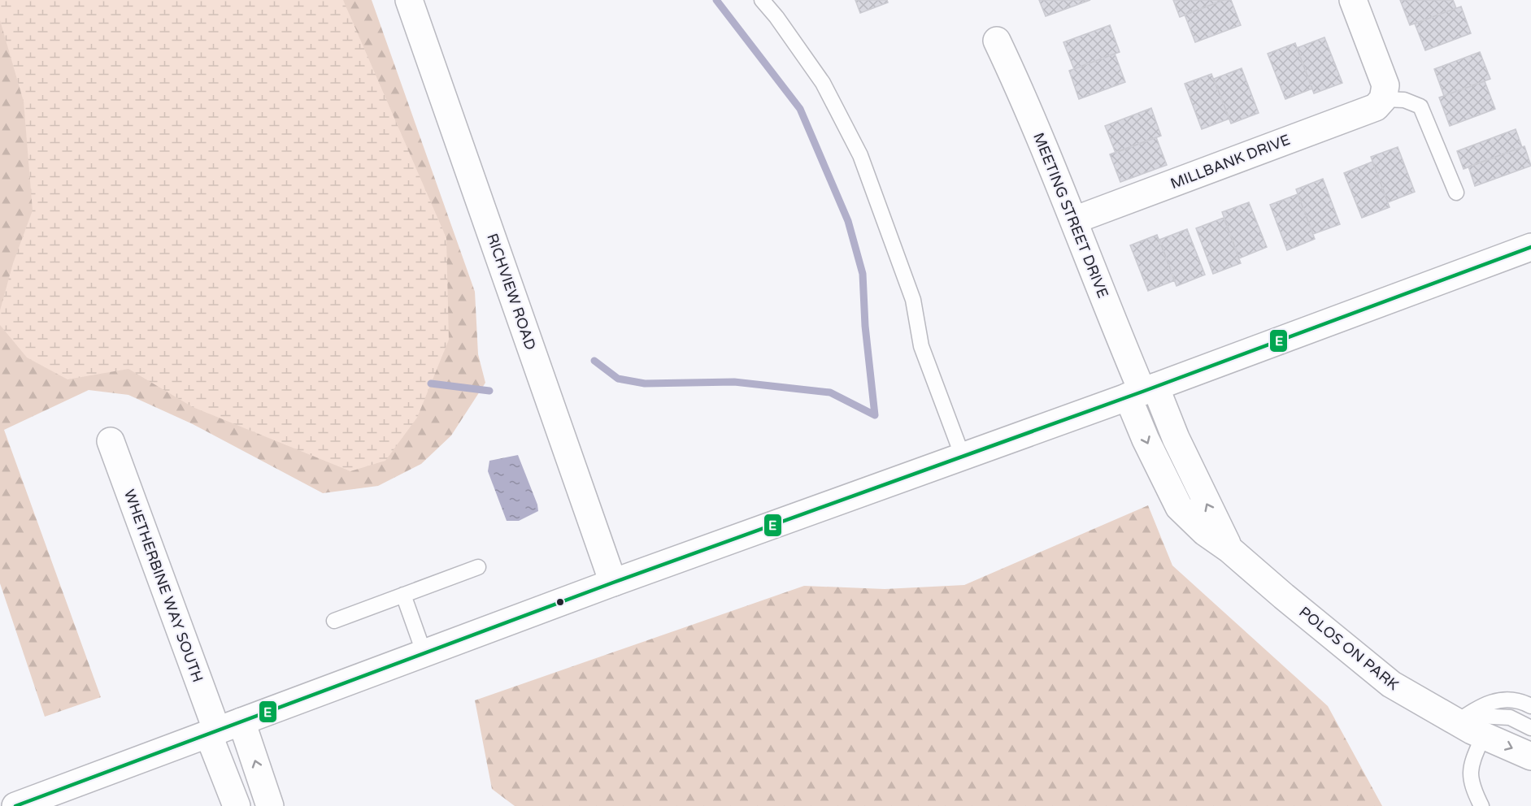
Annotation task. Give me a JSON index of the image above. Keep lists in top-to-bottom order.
{
  "streets": {
    "street": [
      "MILLBANK DRIVE",
      "MEETING STREET DRIVE",
      "RICHVIEW ROAD",
      "WHETHERBINE WAY SOUTH",
      "POLOS ON PARK"
    ]
  },
  "crossings": [
    ["MILLBANK DRIVE", "MEETING STREET DRIVE"],
    ["MEETING STREET DRIVE", "POLOS ON PARK"]
  ],
  "lines": ["transit line E"]
}
